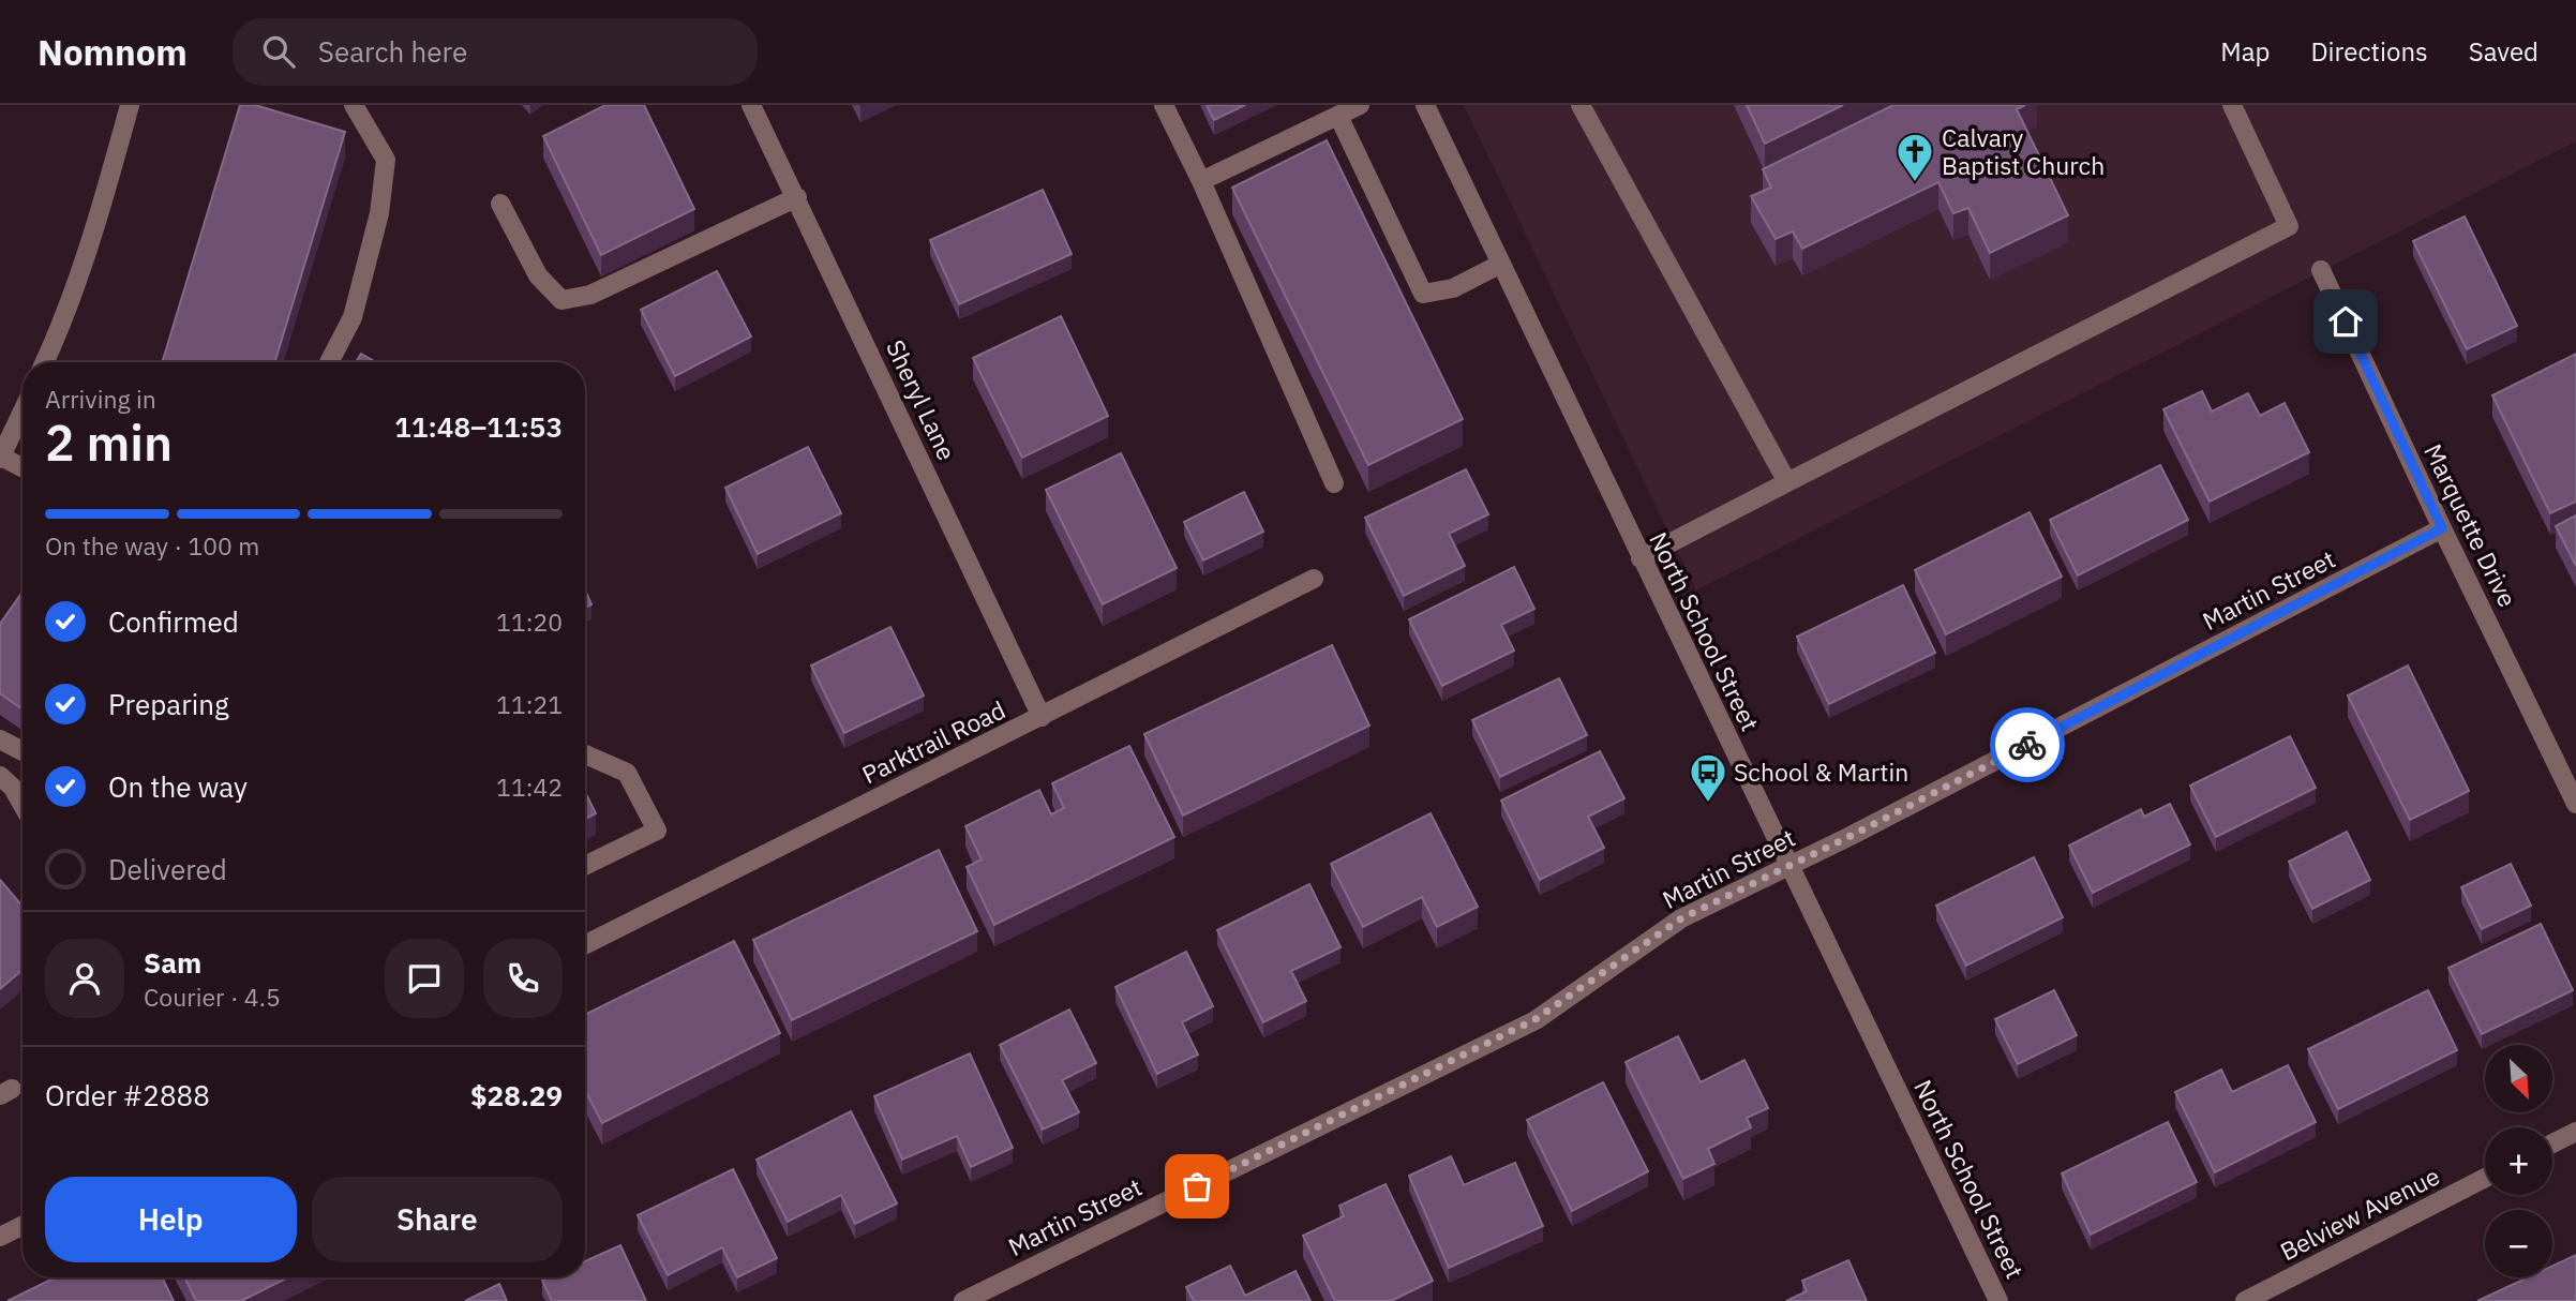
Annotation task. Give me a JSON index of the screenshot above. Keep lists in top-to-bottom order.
{
  "streets": {
    "street": [
      "Sheryl Lane",
      "Marquette Drive",
      "Martin Street",
      "North School Street",
      "Parktrail Road",
      "Belview Avenue"
    ]
  },
  "crossings": [
    ["Sheryl Lane", "Parktrail Road"],
    ["Marquette Drive", "Martin Street"],
    ["Martin Street", "North School Street"]
  ],
  "places": {
    "church": ["Calvary Baptist Church"],
    "bus stop": ["School & Martin"]
  },
  "north": "bottom right",
  "page": {
    "header": "Nomnom",
    "search": "Search here",
    "nav": ["Map", "Directions", "Saved"],
    "heading": ["2 min", "Arriving in", "11:48–11:53"],
    "panel": [
      "Sam",
      "Courier · 4.5",
      "Order #2888",
      "$28.29"
    ],
    "bar": "On the way · 100 m",
    "list": [
      ["Confirmed", "11:20"],
      ["Preparing", "11:21"],
      ["On the way", "11:42"],
      "Delivered"
    ],
    "map_buttons": ["+", "−"],
    "buttons": ["Help", "Share"]
  }
}
